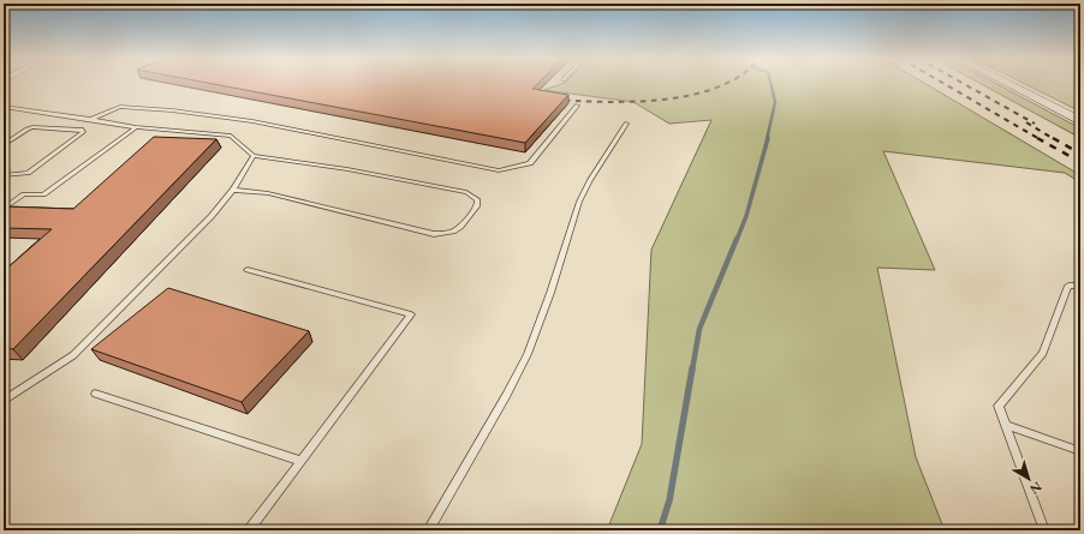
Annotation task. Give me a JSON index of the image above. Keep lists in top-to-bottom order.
{
  "north": "bottom right"
}
